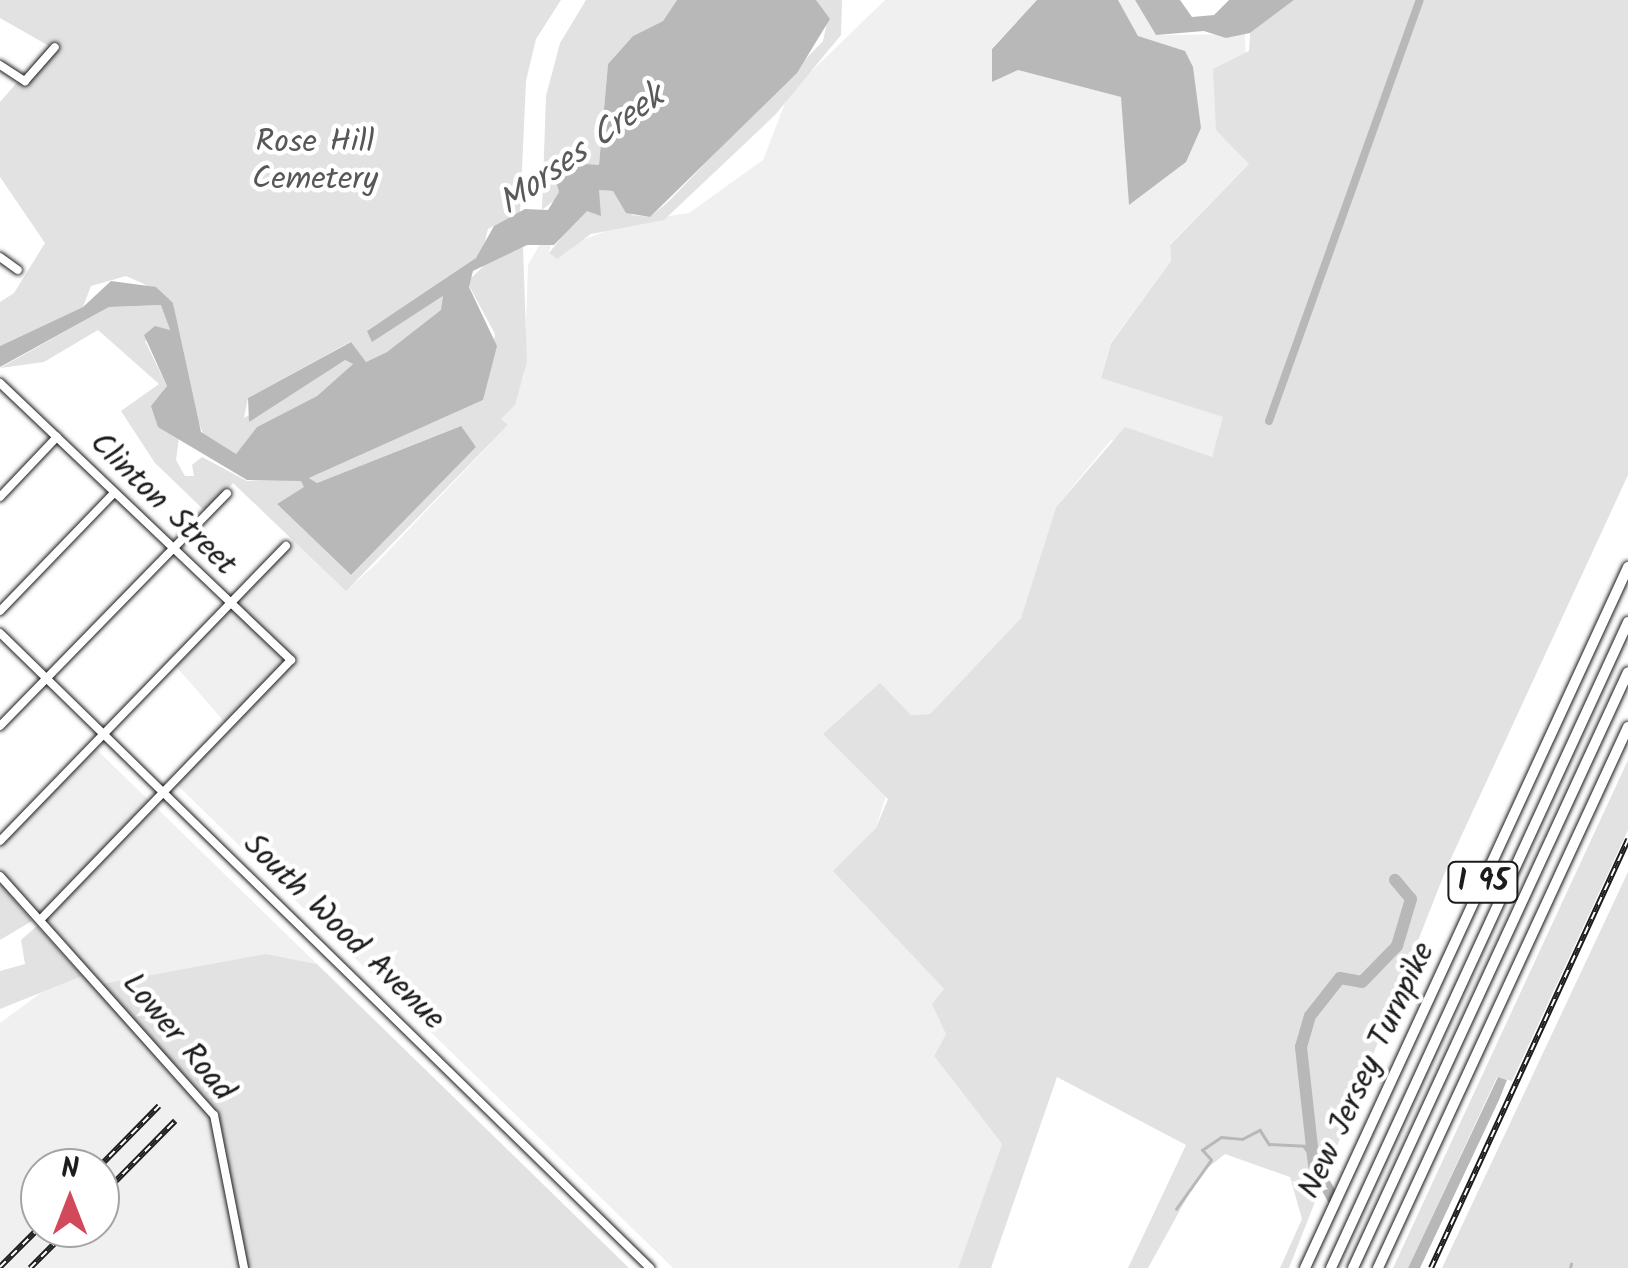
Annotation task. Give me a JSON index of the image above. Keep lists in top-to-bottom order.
{
  "streets": {
    "highway": ["I 95", "New Jersey Turnpike"],
    "street": ["Clinton Street", "South Wood Avenue", "Lower Road"]
  },
  "crossings": [
    ["Clinton Street", "South Wood Avenue"]
  ],
  "water": ["Morses Creek"],
  "parks": ["Rose Hill Cemetery"],
  "north": "top"
}
